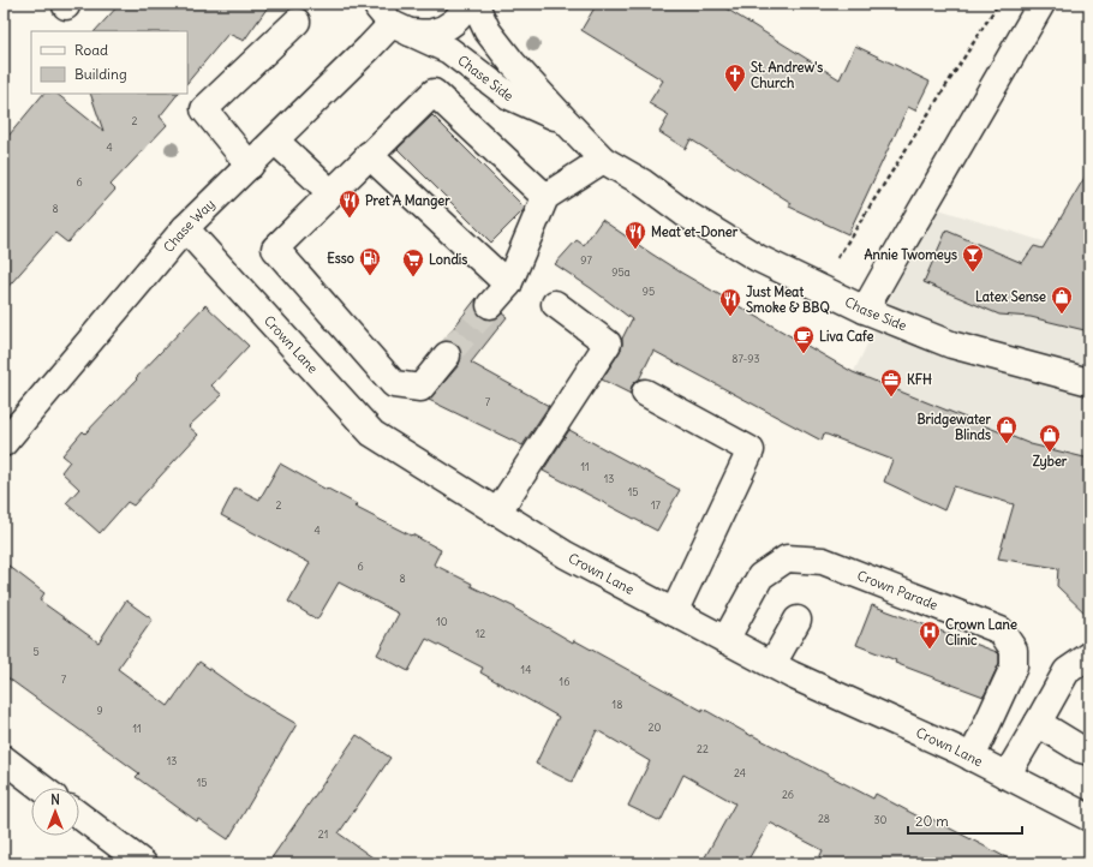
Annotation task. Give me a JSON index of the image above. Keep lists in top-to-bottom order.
{
  "streets": {
    "street": [
      "Chase Side",
      "Chase Way",
      "Crown Lane",
      "Crown Parade"
    ]
  },
  "crossings": [
    ["Chase Side", "Chase Way"],
    ["Chase Way", "Crown Lane"],
    ["Crown Lane", "Crown Parade"]
  ],
  "places": {
    "church": ["St. Andrew's Church"],
    "restaurant": ["Pret A Manger", "Meat et-Doner", "Just Meat Smoke & BBQ"],
    "bar": ["Annie Twomeys"],
    "fuel station": ["Esso"],
    "supermarket": ["Londis"],
    "shop": ["Latex Sense", "Bridgewater Blinds", "Zyber"],
    "cafe": ["Liva Cafe"],
    "office": ["KFH"],
    "hospital": ["Crown Lane Clinic"]
  },
  "house_numbers": [
    "2",
    "4",
    "6",
    "8",
    "97",
    "95a",
    "95",
    "87-93",
    "7",
    "11",
    "13",
    "15",
    "2",
    "17",
    "4",
    "6",
    "8",
    "10",
    "12",
    "5",
    "14",
    "7",
    "16",
    "18",
    "9",
    "20",
    "11",
    "22",
    "13",
    "24",
    "15",
    "26",
    "28",
    "30",
    "21"
  ],
  "legend": ["Road", "Building"],
  "scale_bar": "20 m",
  "north": "top"
}
